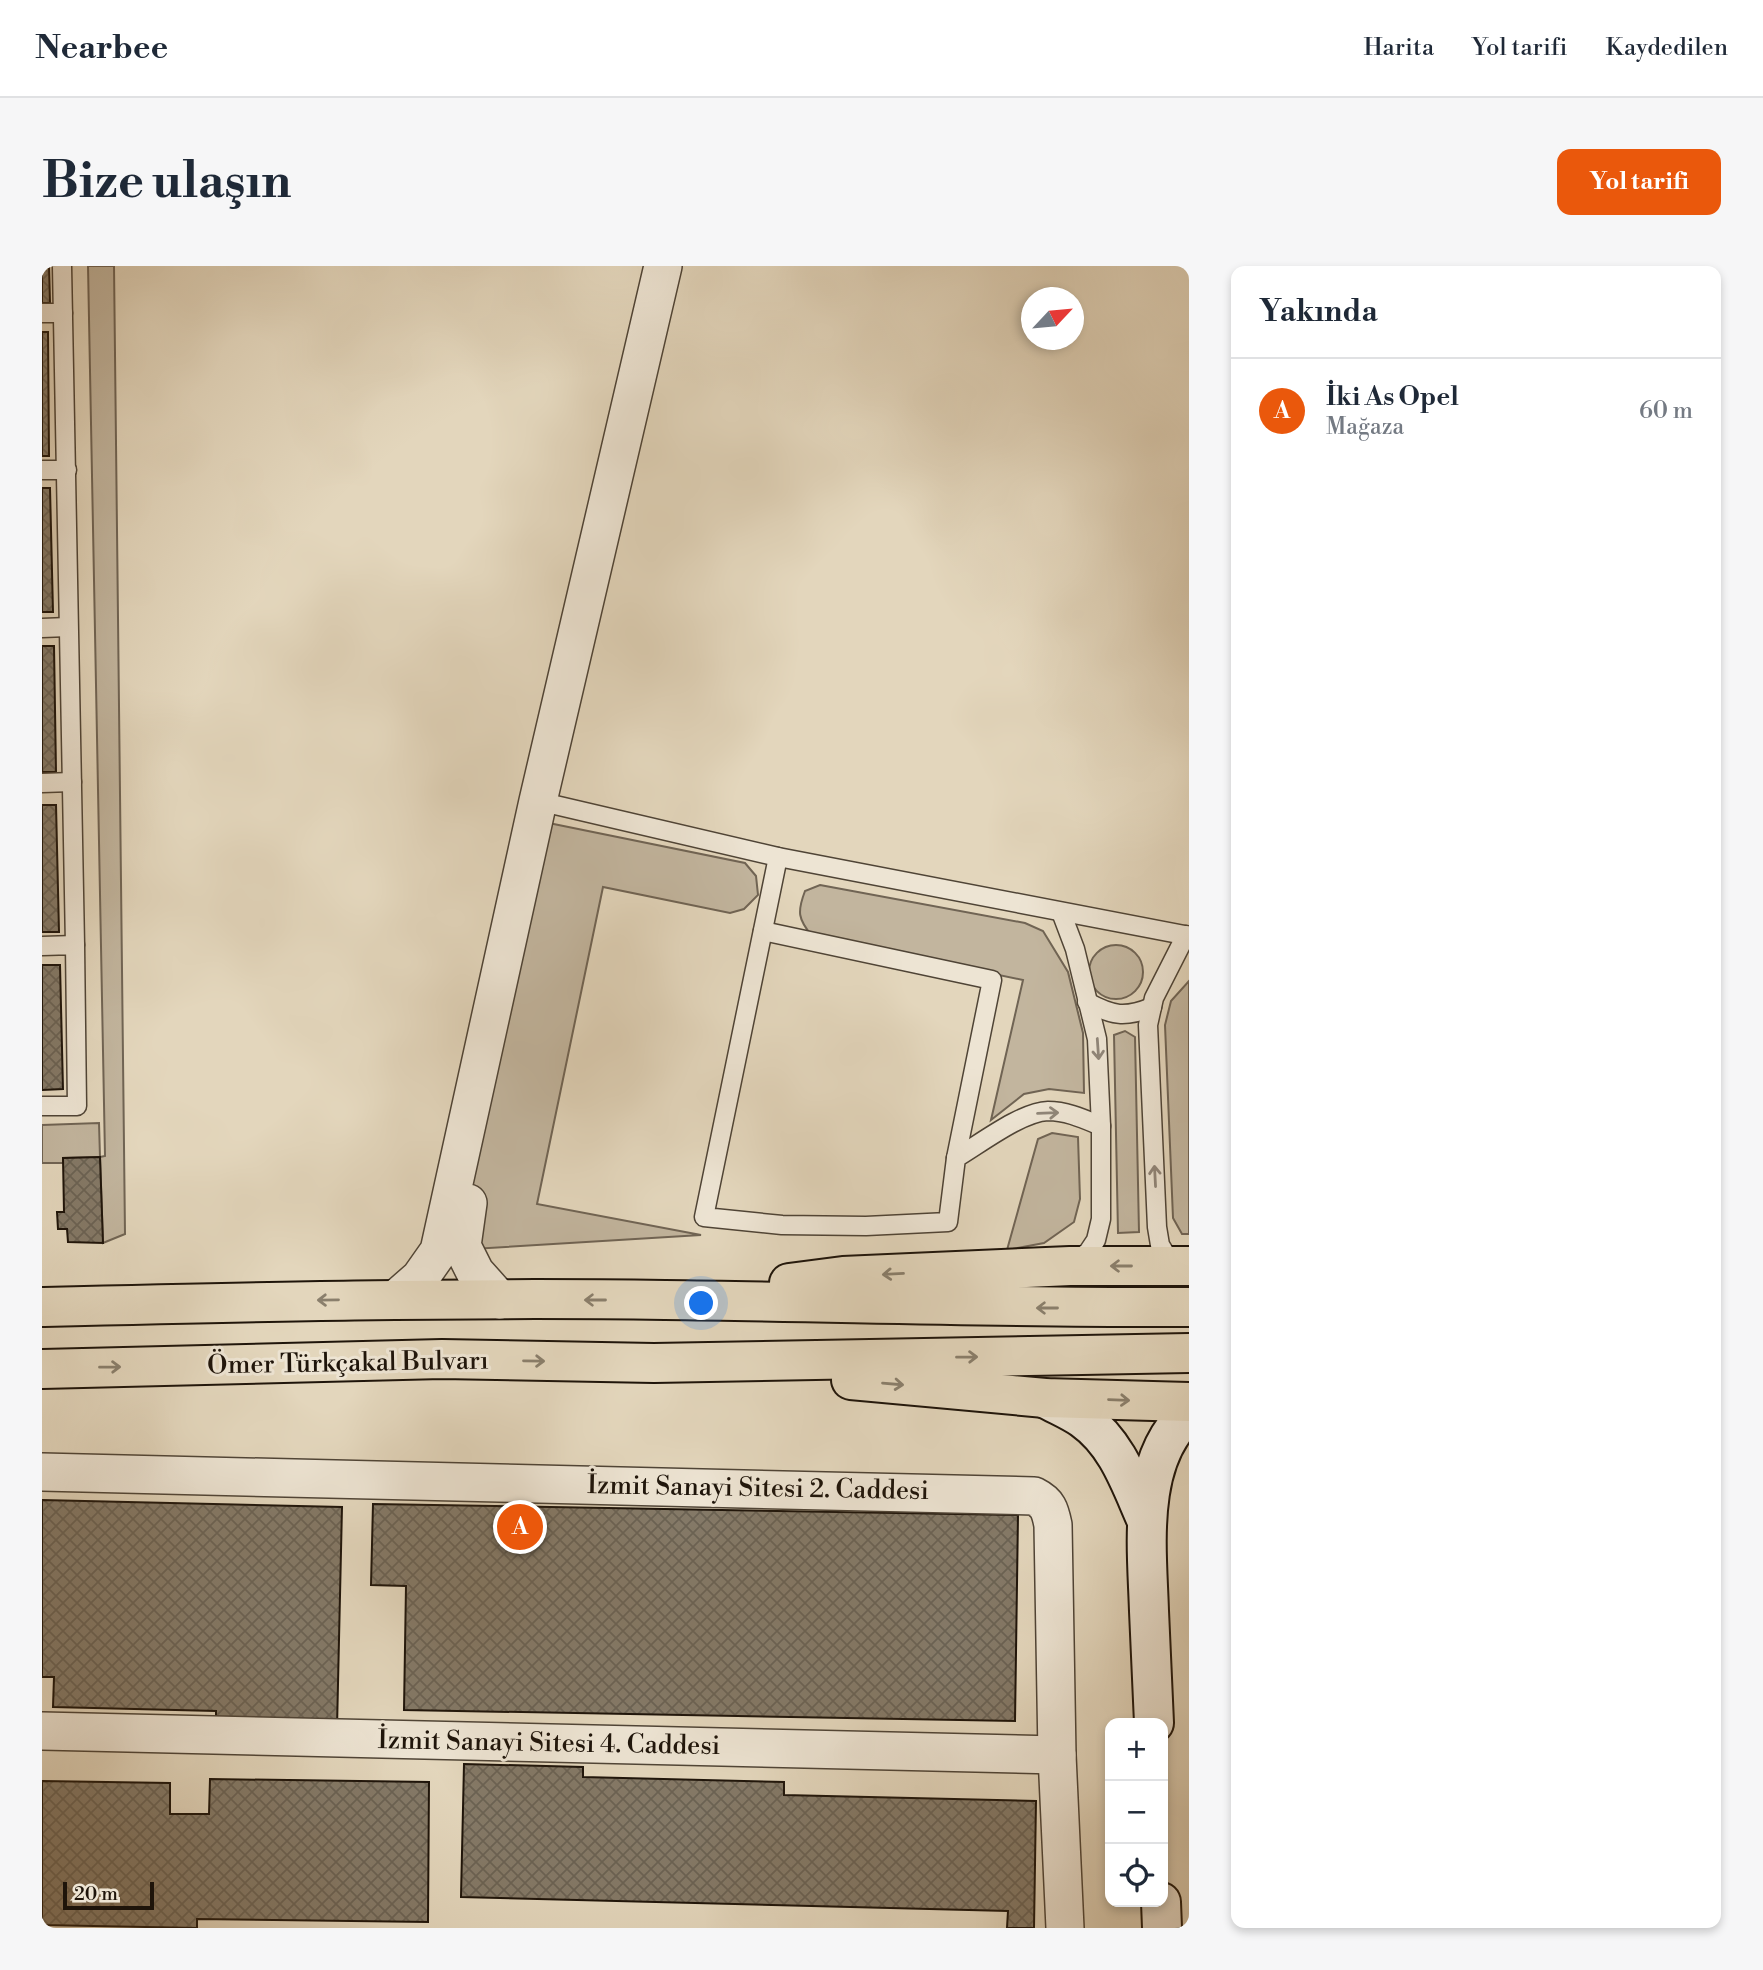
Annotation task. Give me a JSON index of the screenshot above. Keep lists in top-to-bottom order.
{
  "streets": {
    "main road": ["Ömer Türkçakal Bulvarı"],
    "street": ["İzmit Sanayi Sitesi 2. Caddesi", "İzmit Sanayi Sitesi 4. Caddesi"]
  },
  "crossings": [
    ["İzmit Sanayi Sitesi 2. Caddesi", "İzmit Sanayi Sitesi 4. Caddesi"]
  ],
  "scale_bar": "20 m",
  "north": "top right",
  "page": {
    "header": "Nearbee",
    "nav": ["Harita", "Yol tarifi", "Kaydedilen"],
    "buttons": "Yol tarifi",
    "title": "Bize ulaşın",
    "heading": "Yakında",
    "list": [
      {
        "mark": "A",
        "name": "İki As Opel",
        "note": "Mağaza",
        "value": "60 m"
      }
    ],
    "pins": "A",
    "map_buttons": ["+", "−"],
    "scale": "20 m"
  }
}
